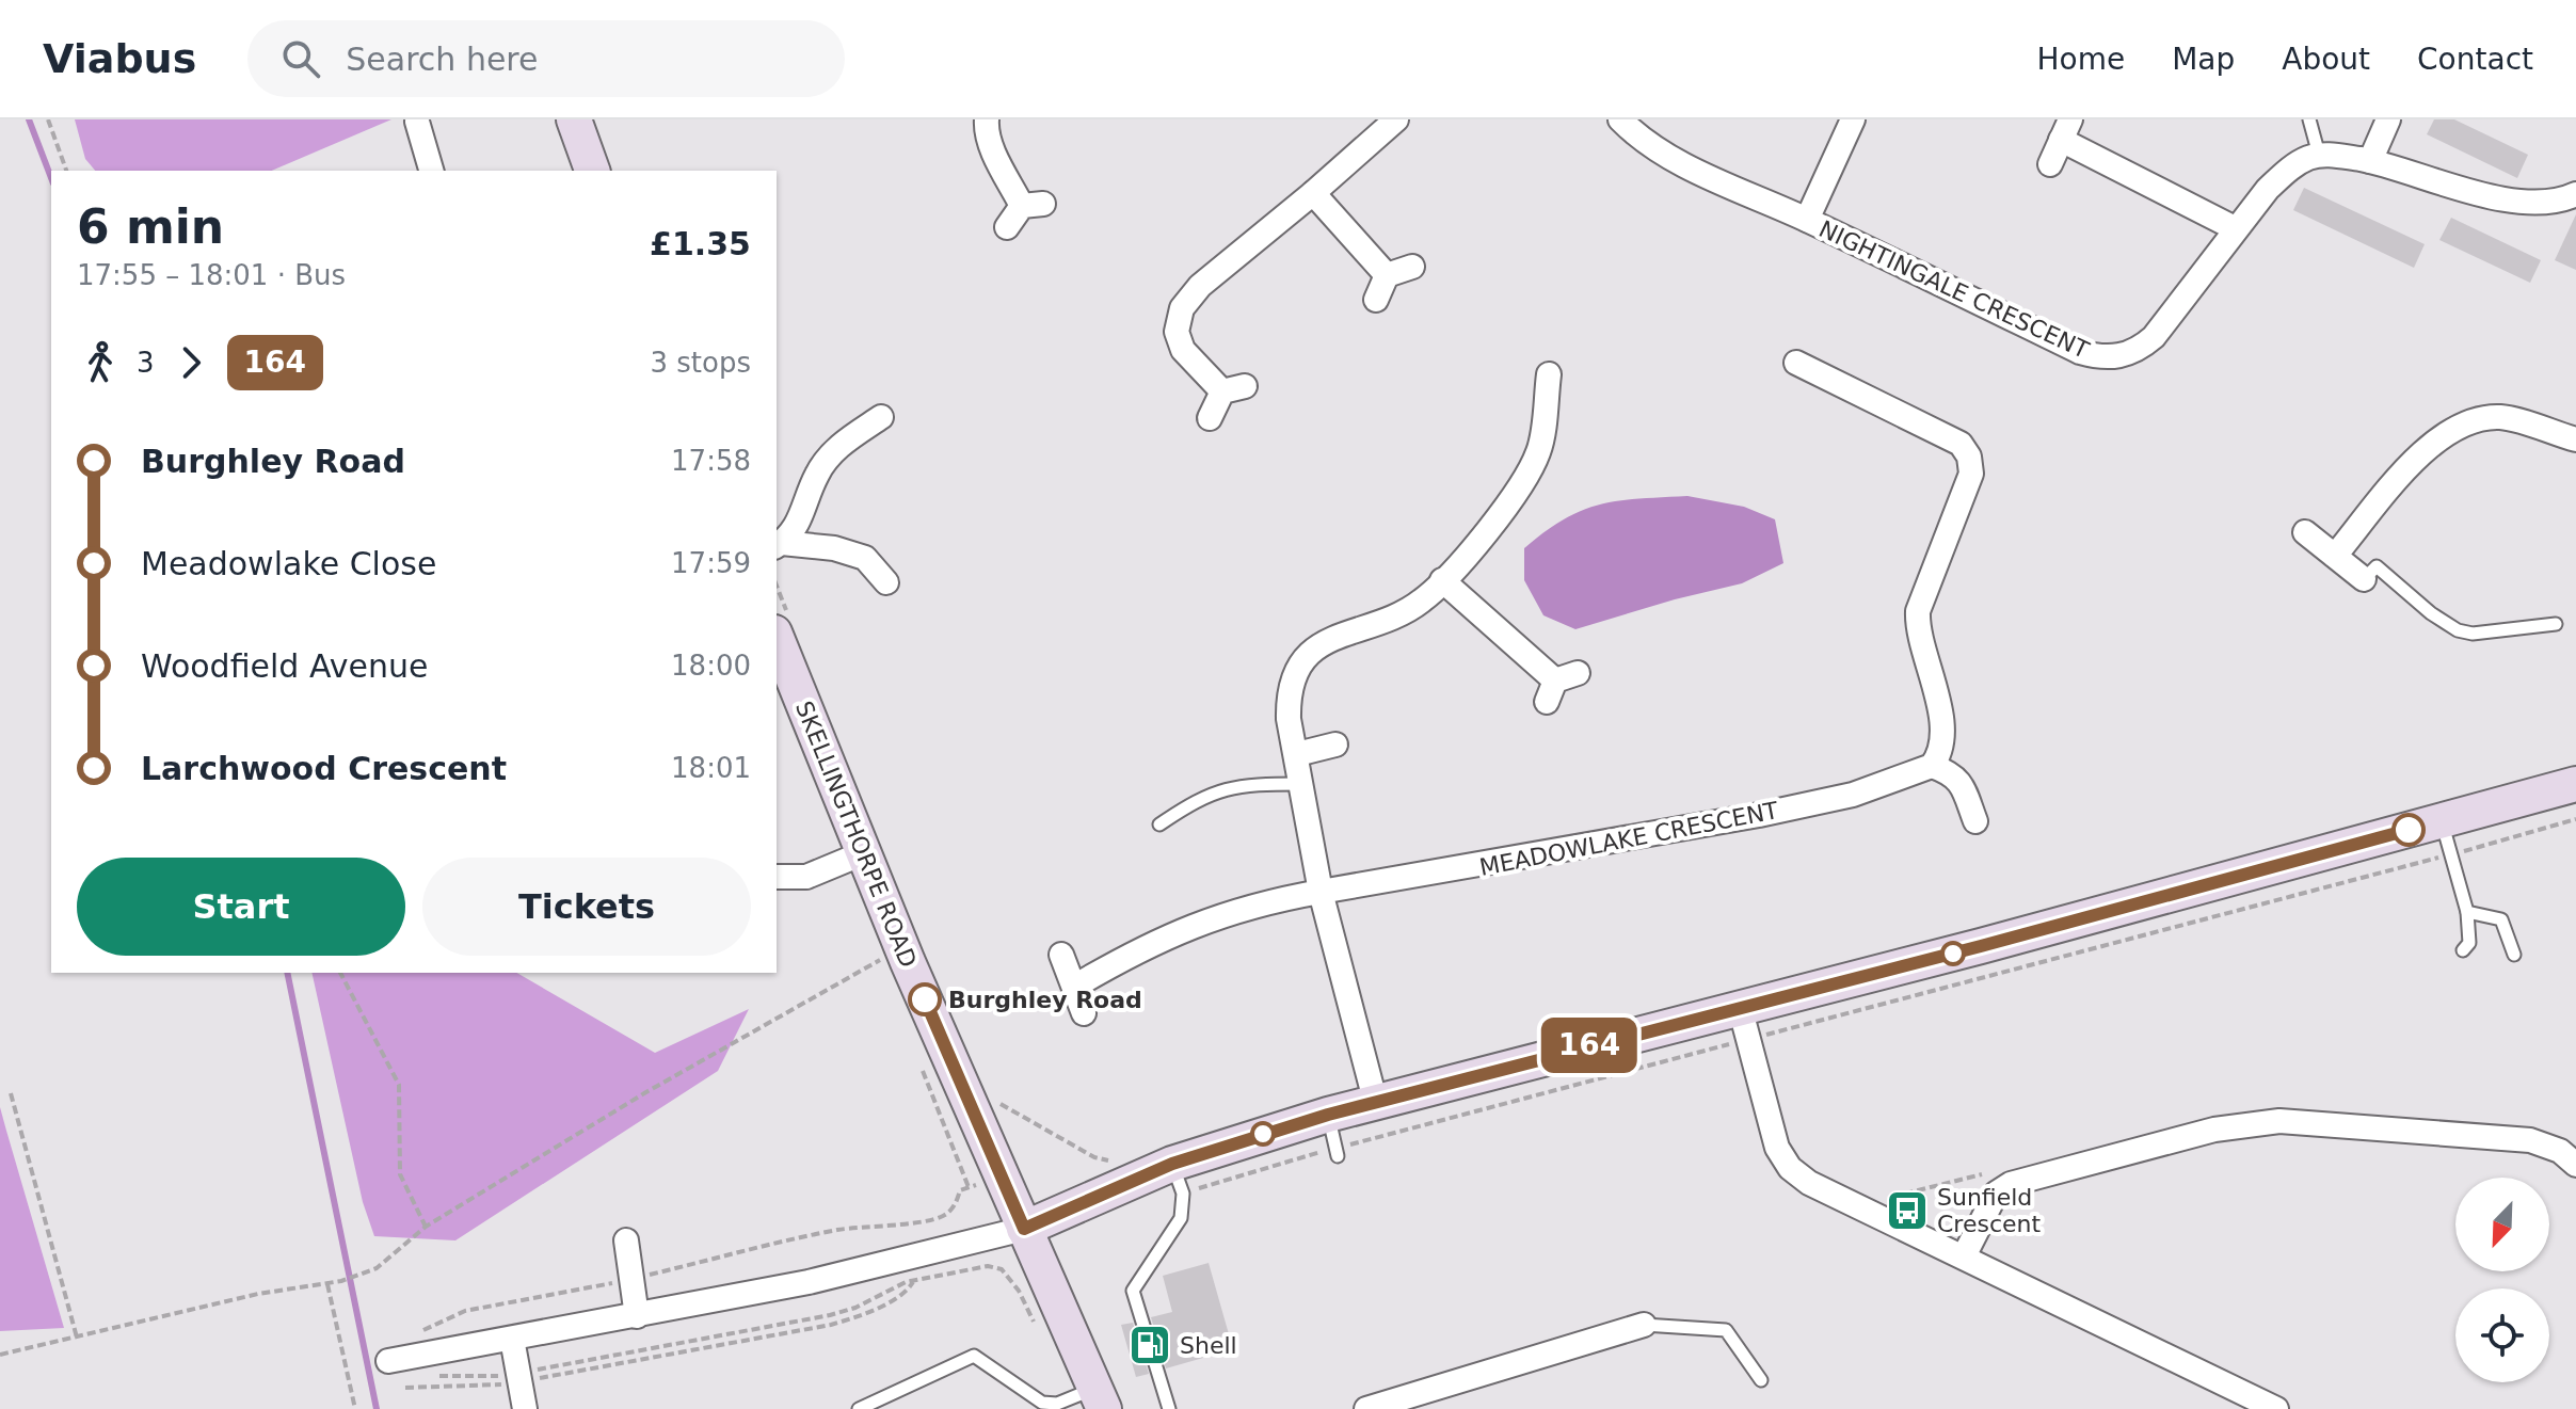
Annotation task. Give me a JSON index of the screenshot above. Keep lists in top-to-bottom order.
{
  "streets": {
    "street": ["NIGHTINGALE CRESCENT", "SKELLINGTHORPE ROAD", "MEADOWLAKE CRESCENT"]
  },
  "places": {
    "other": ["Burghley Road"],
    "bus stop": ["Sunfield Crescent"],
    "fuel station": ["Shell"]
  },
  "lines": ["bus line 164"],
  "north": "bottom left",
  "page": {
    "header": "Viabus",
    "search": "Search here",
    "nav": [
      "Home",
      "Map",
      "About",
      "Contact"
    ],
    "on_map": "164",
    "heading": ["6 min", "17:55 – 18:01 · Bus", "£1.35"],
    "legs": ["3", "164", "3 stops"],
    "list": [
      {
        "name": "Burghley Road",
        "value": "17:58"
      },
      {
        "name": "Meadowlake Close",
        "value": "17:59"
      },
      {
        "name": "Woodfield Avenue",
        "value": "18:00"
      },
      {
        "name": "Larchwood Crescent",
        "value": "18:01"
      }
    ],
    "buttons": ["Start", "Tickets"]
  }
}
